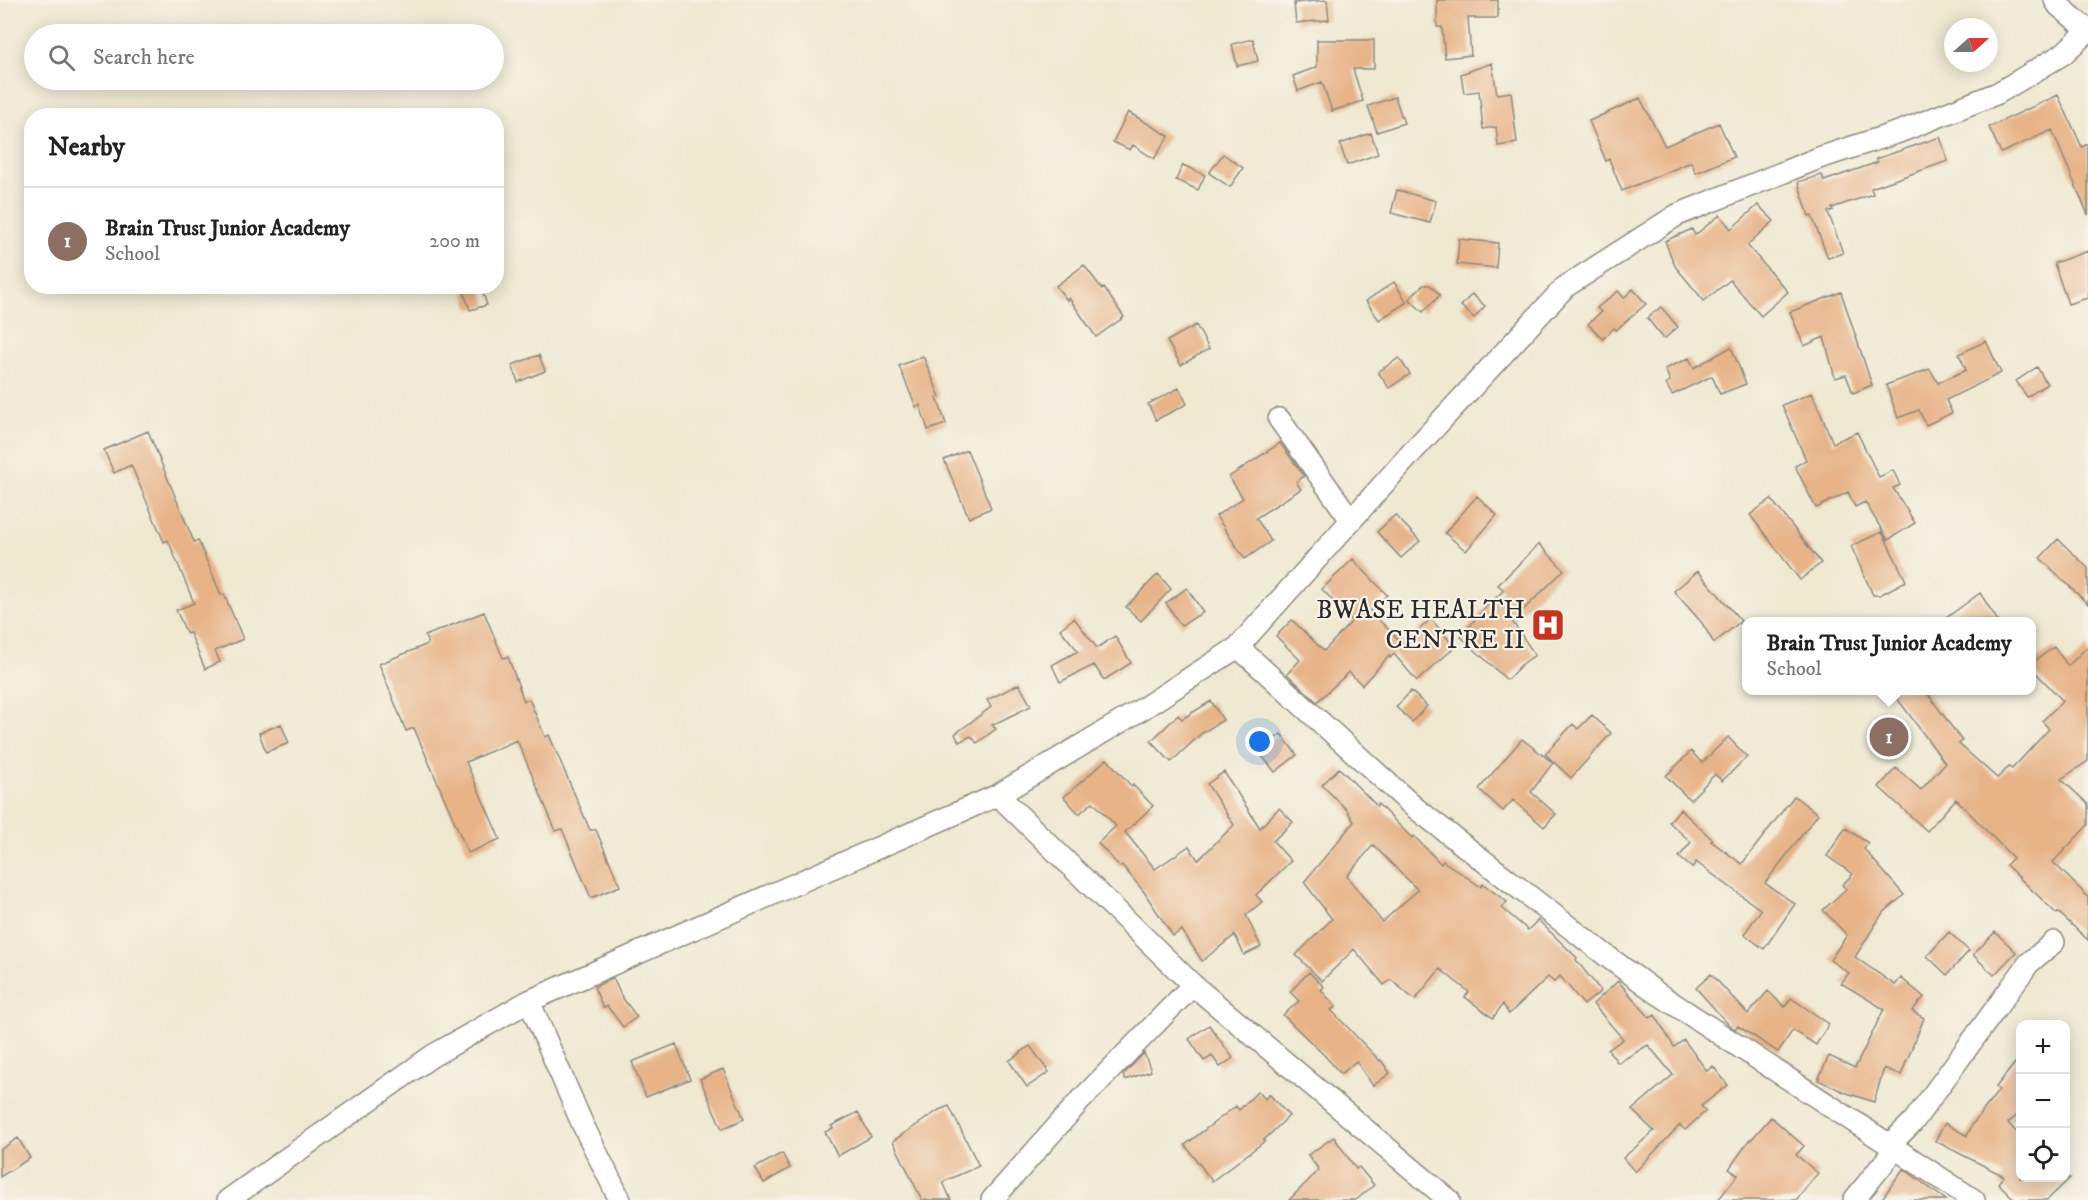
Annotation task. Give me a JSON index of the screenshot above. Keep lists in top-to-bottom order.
{
  "places": {
    "hospital": ["BWASE HEALTH CENTRE II"]
  },
  "north": "right",
  "page": {
    "search": "Search here",
    "heading": "Nearby",
    "list": [
      {
        "mark": "1",
        "name": "Brain Trust Junior Academy",
        "note": "School",
        "value": "200 m"
      }
    ],
    "popup": ["Brain Trust Junior Academy", "School"],
    "pins": "1",
    "map_buttons": ["+", "−"]
  }
}
